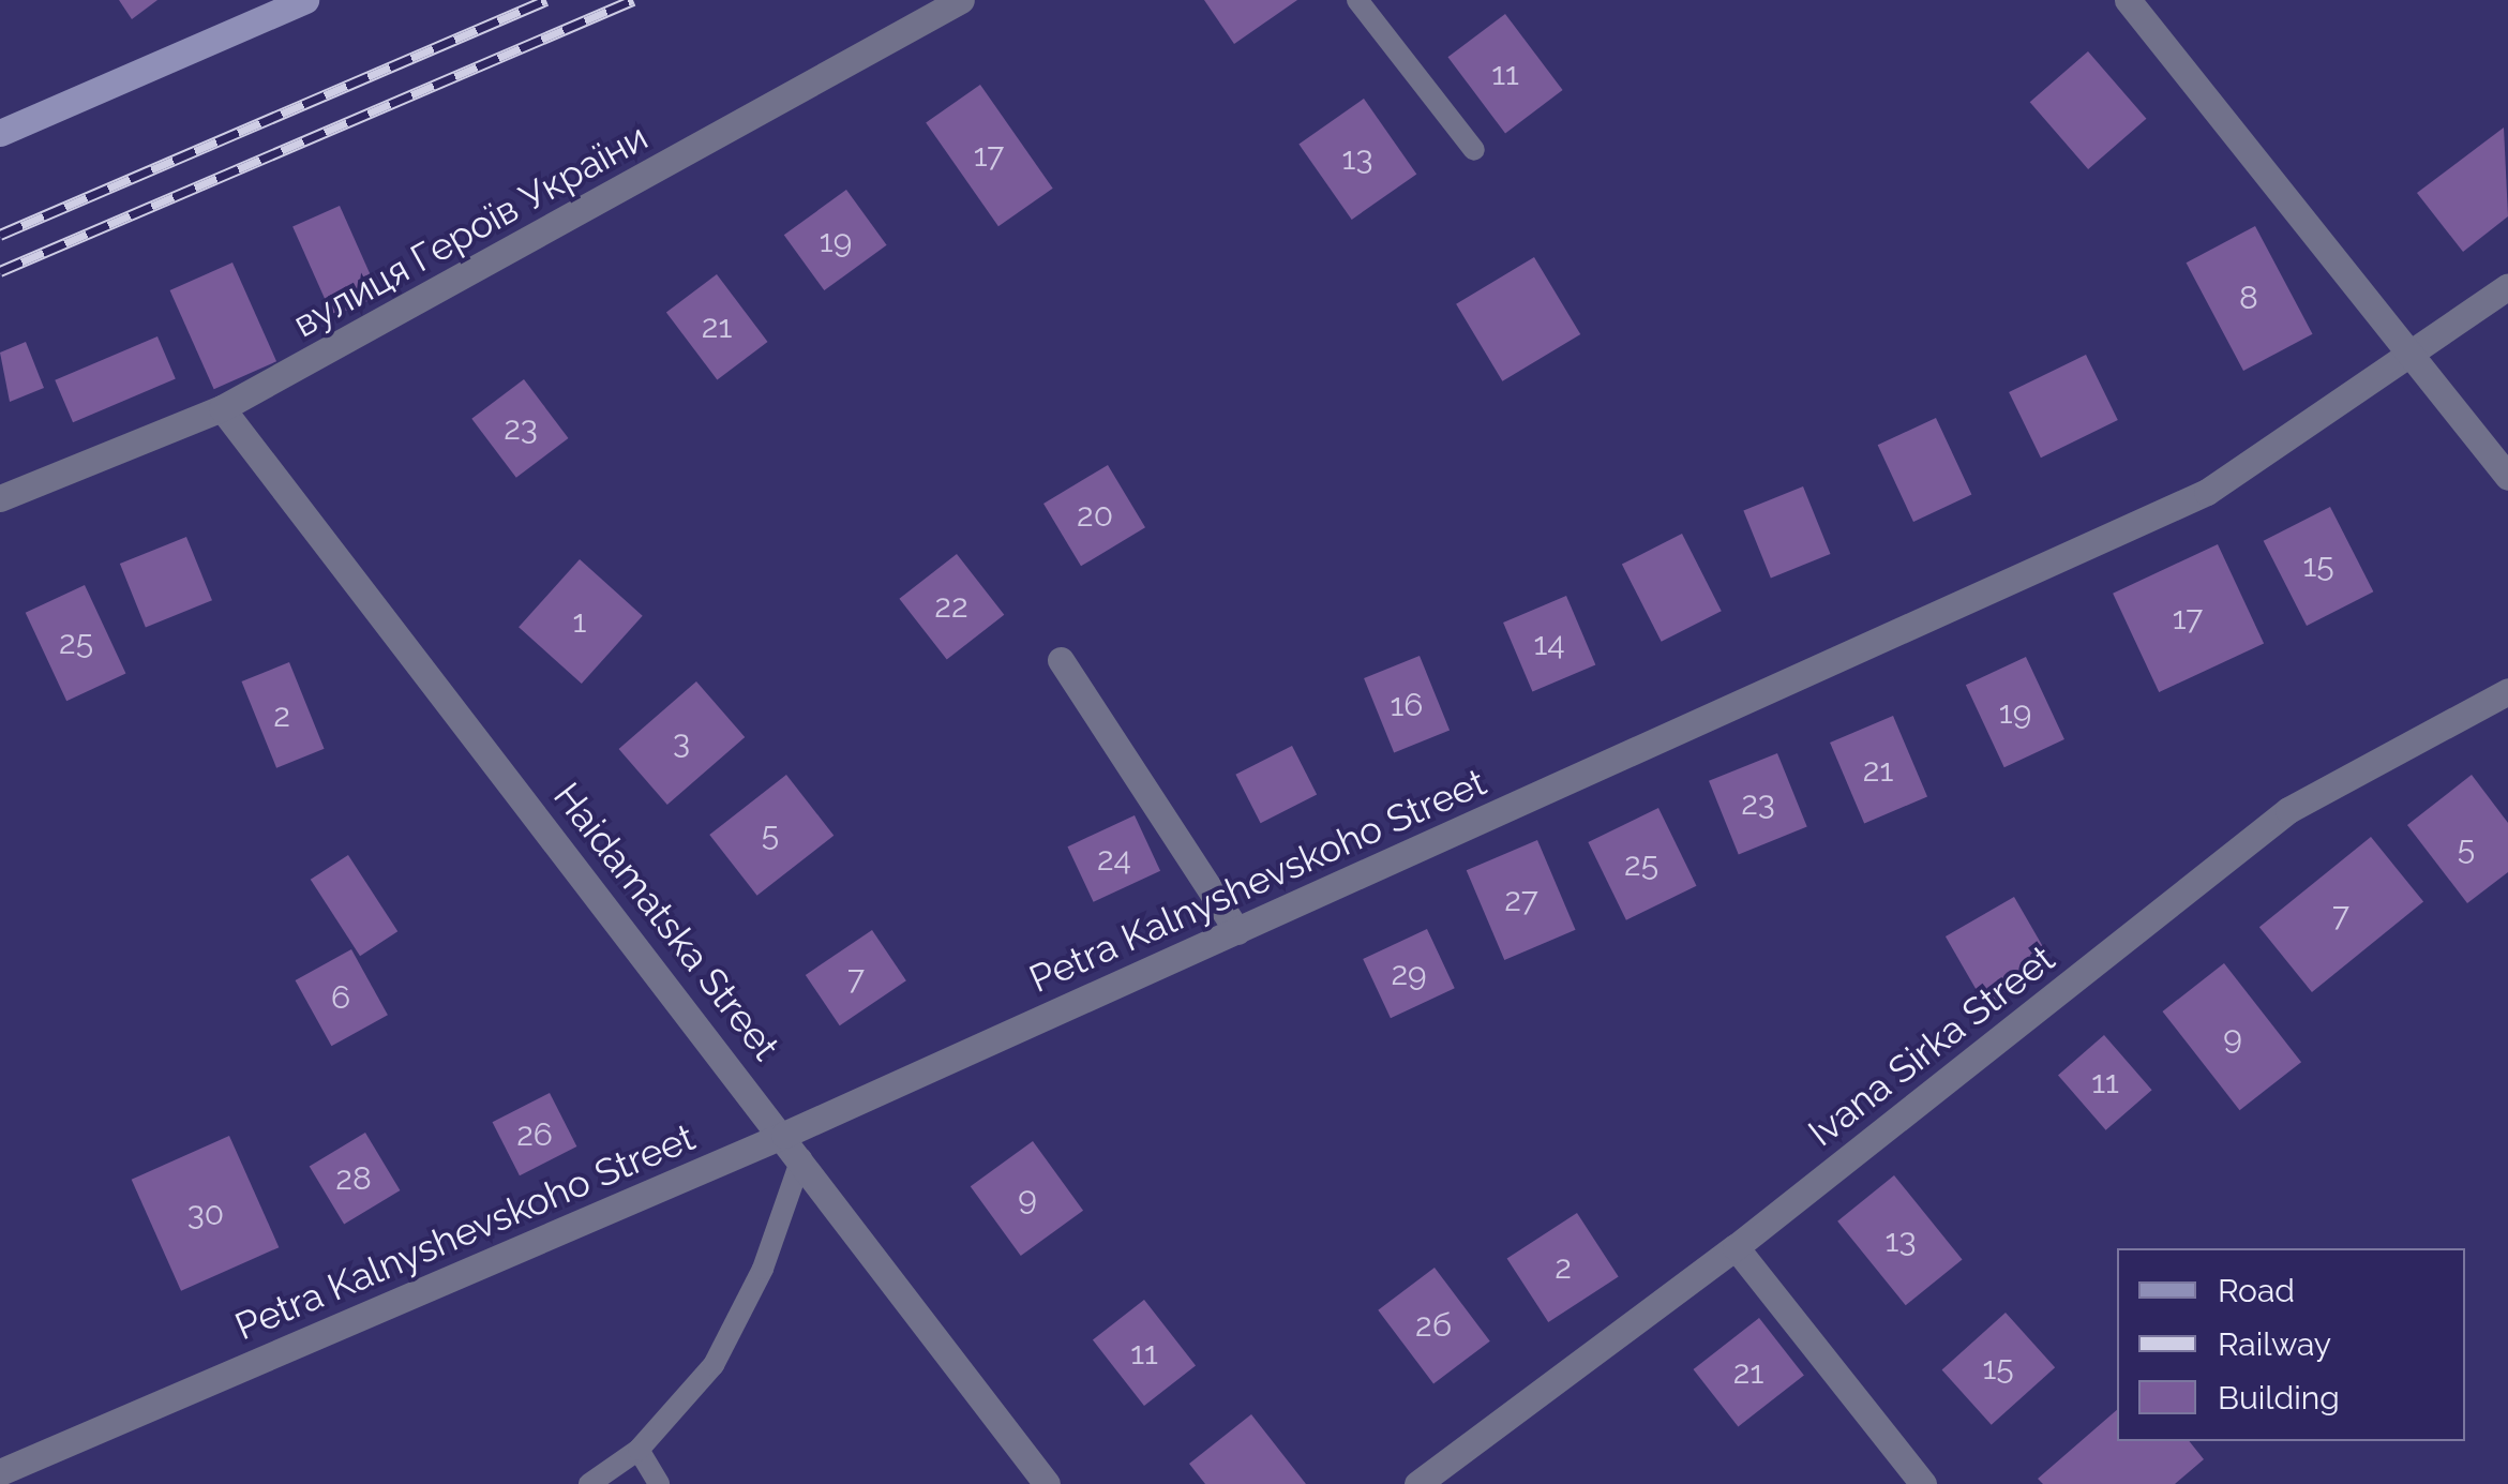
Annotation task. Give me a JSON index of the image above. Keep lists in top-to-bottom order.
{
  "streets": {
    "street": [
      "вулиця Героїв України",
      "Petra Kalnyshevskoho Street",
      "Haidamatska Street",
      "Ivana Sirka Street"
    ]
  },
  "crossings": [
    ["вулиця Героїв України", "Haidamatska Street"],
    ["Petra Kalnyshevskoho Street", "Haidamatska Street"]
  ],
  "house_numbers": [
    "11",
    "17",
    "13",
    "19",
    "8",
    "21",
    "23",
    "20",
    "15",
    "22",
    "17",
    "1",
    "25",
    "14",
    "16",
    "19",
    "2",
    "3",
    "21",
    "23",
    "5",
    "5",
    "24",
    "25",
    "27",
    "7",
    "29",
    "7",
    "6",
    "9",
    "11",
    "26",
    "28",
    "9",
    "30",
    "13",
    "2",
    "2б",
    "11",
    "15",
    "21"
  ],
  "legend": ["Road", "Railway", "Building"]
}
